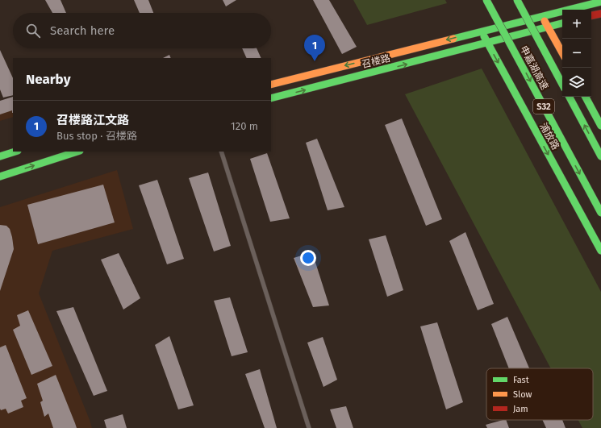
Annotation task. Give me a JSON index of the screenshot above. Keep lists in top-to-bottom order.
{
  "streets": {
    "main road": [
      "召楼路",
      "申嘉湖高速",
      "S32",
      "浦放路"
    ]
  },
  "crossings": [
    ["召楼路", "浦放路"]
  ],
  "legend": ["Fast", "Slow", "Jam"],
  "page": {
    "map_buttons": ["+", "−"],
    "search": "Search here",
    "pins": "1",
    "heading": "Nearby",
    "list": [
      {
        "mark": "1",
        "name": "召楼路江文路",
        "note": "Bus stop · 召楼路",
        "value": "120 m"
      }
    ]
  }
}
